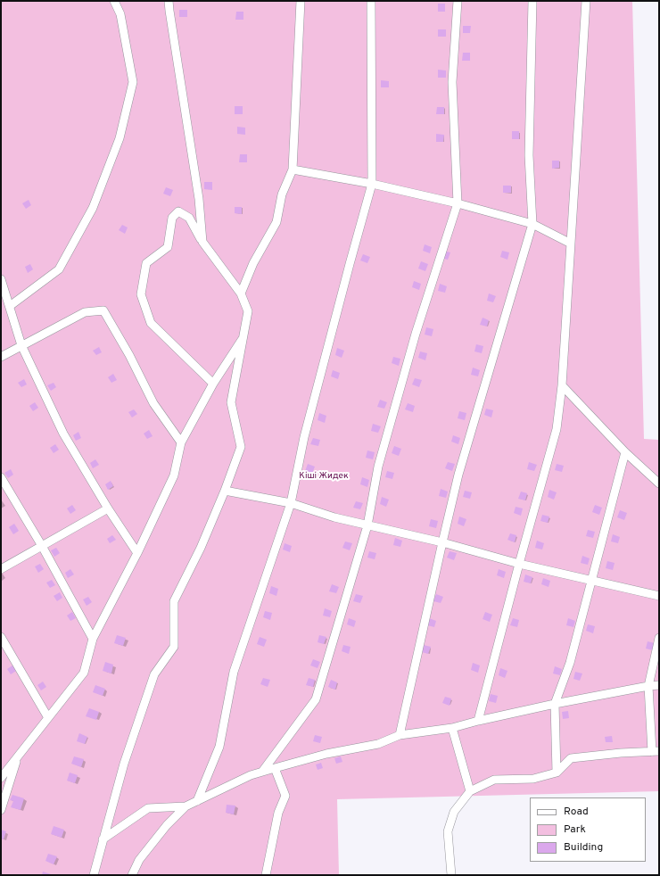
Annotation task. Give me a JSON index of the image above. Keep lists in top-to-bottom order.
{
  "parks": ["Кіші Жидек"],
  "legend": ["Road", "Park", "Building"]
}
